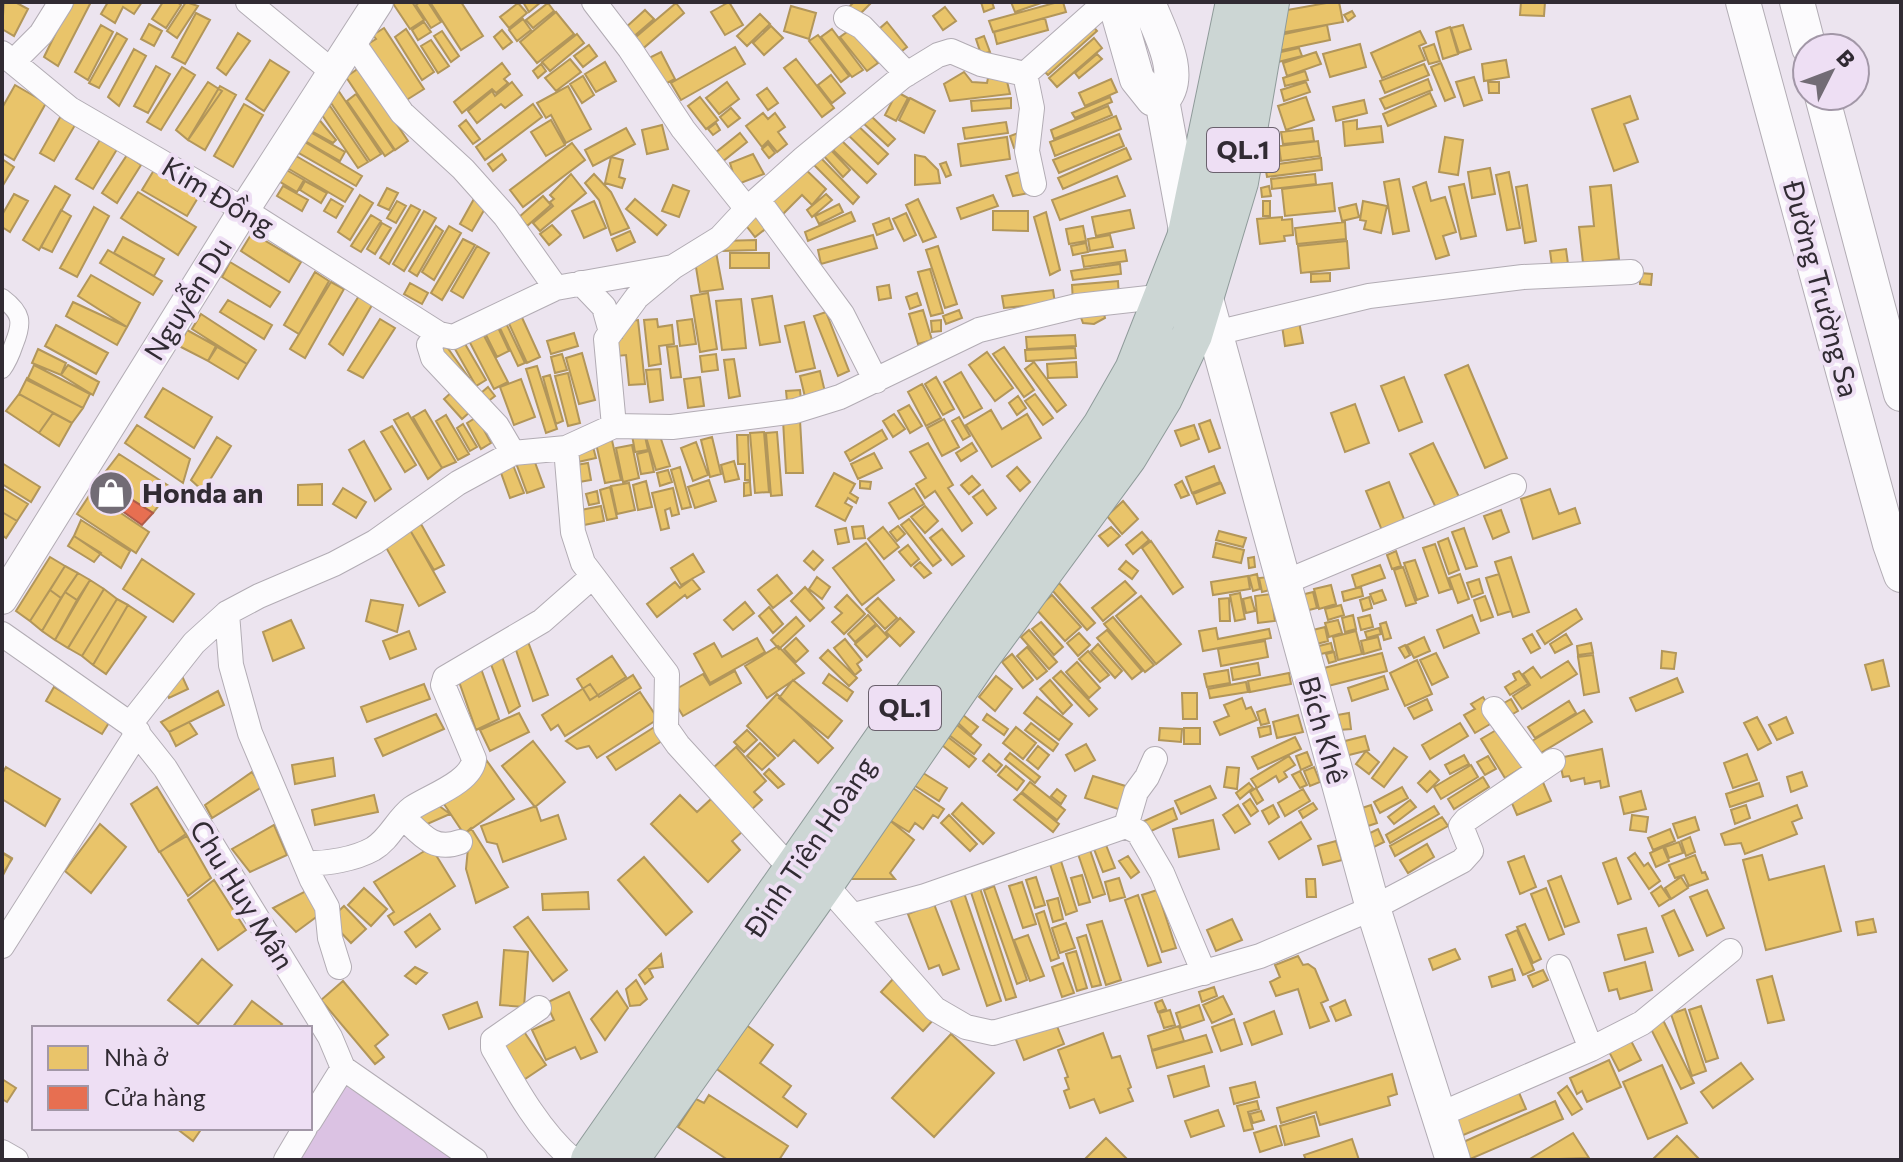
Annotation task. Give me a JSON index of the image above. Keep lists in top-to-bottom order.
{
  "streets": {
    "highway": ["QL.1", "Đinh Tiên Hoàng"],
    "main road": ["Đường Trường Sa", "Bích Khê"],
    "street": ["Kim Đồng", "Nguyễn Du", "Chu Huy Mân"]
  },
  "crossings": [
    ["QL.1", "Bích Khê"],
    ["QL.1", "Đinh Tiên Hoàng"],
    ["Kim Đồng", "Nguyễn Du"],
    ["Bích Khê", "Đinh Tiên Hoàng"]
  ],
  "places": {
    "shop": ["Honda an"]
  },
  "legend": ["Nhà ở", "Cửa hàng"],
  "north": "top right"
}
